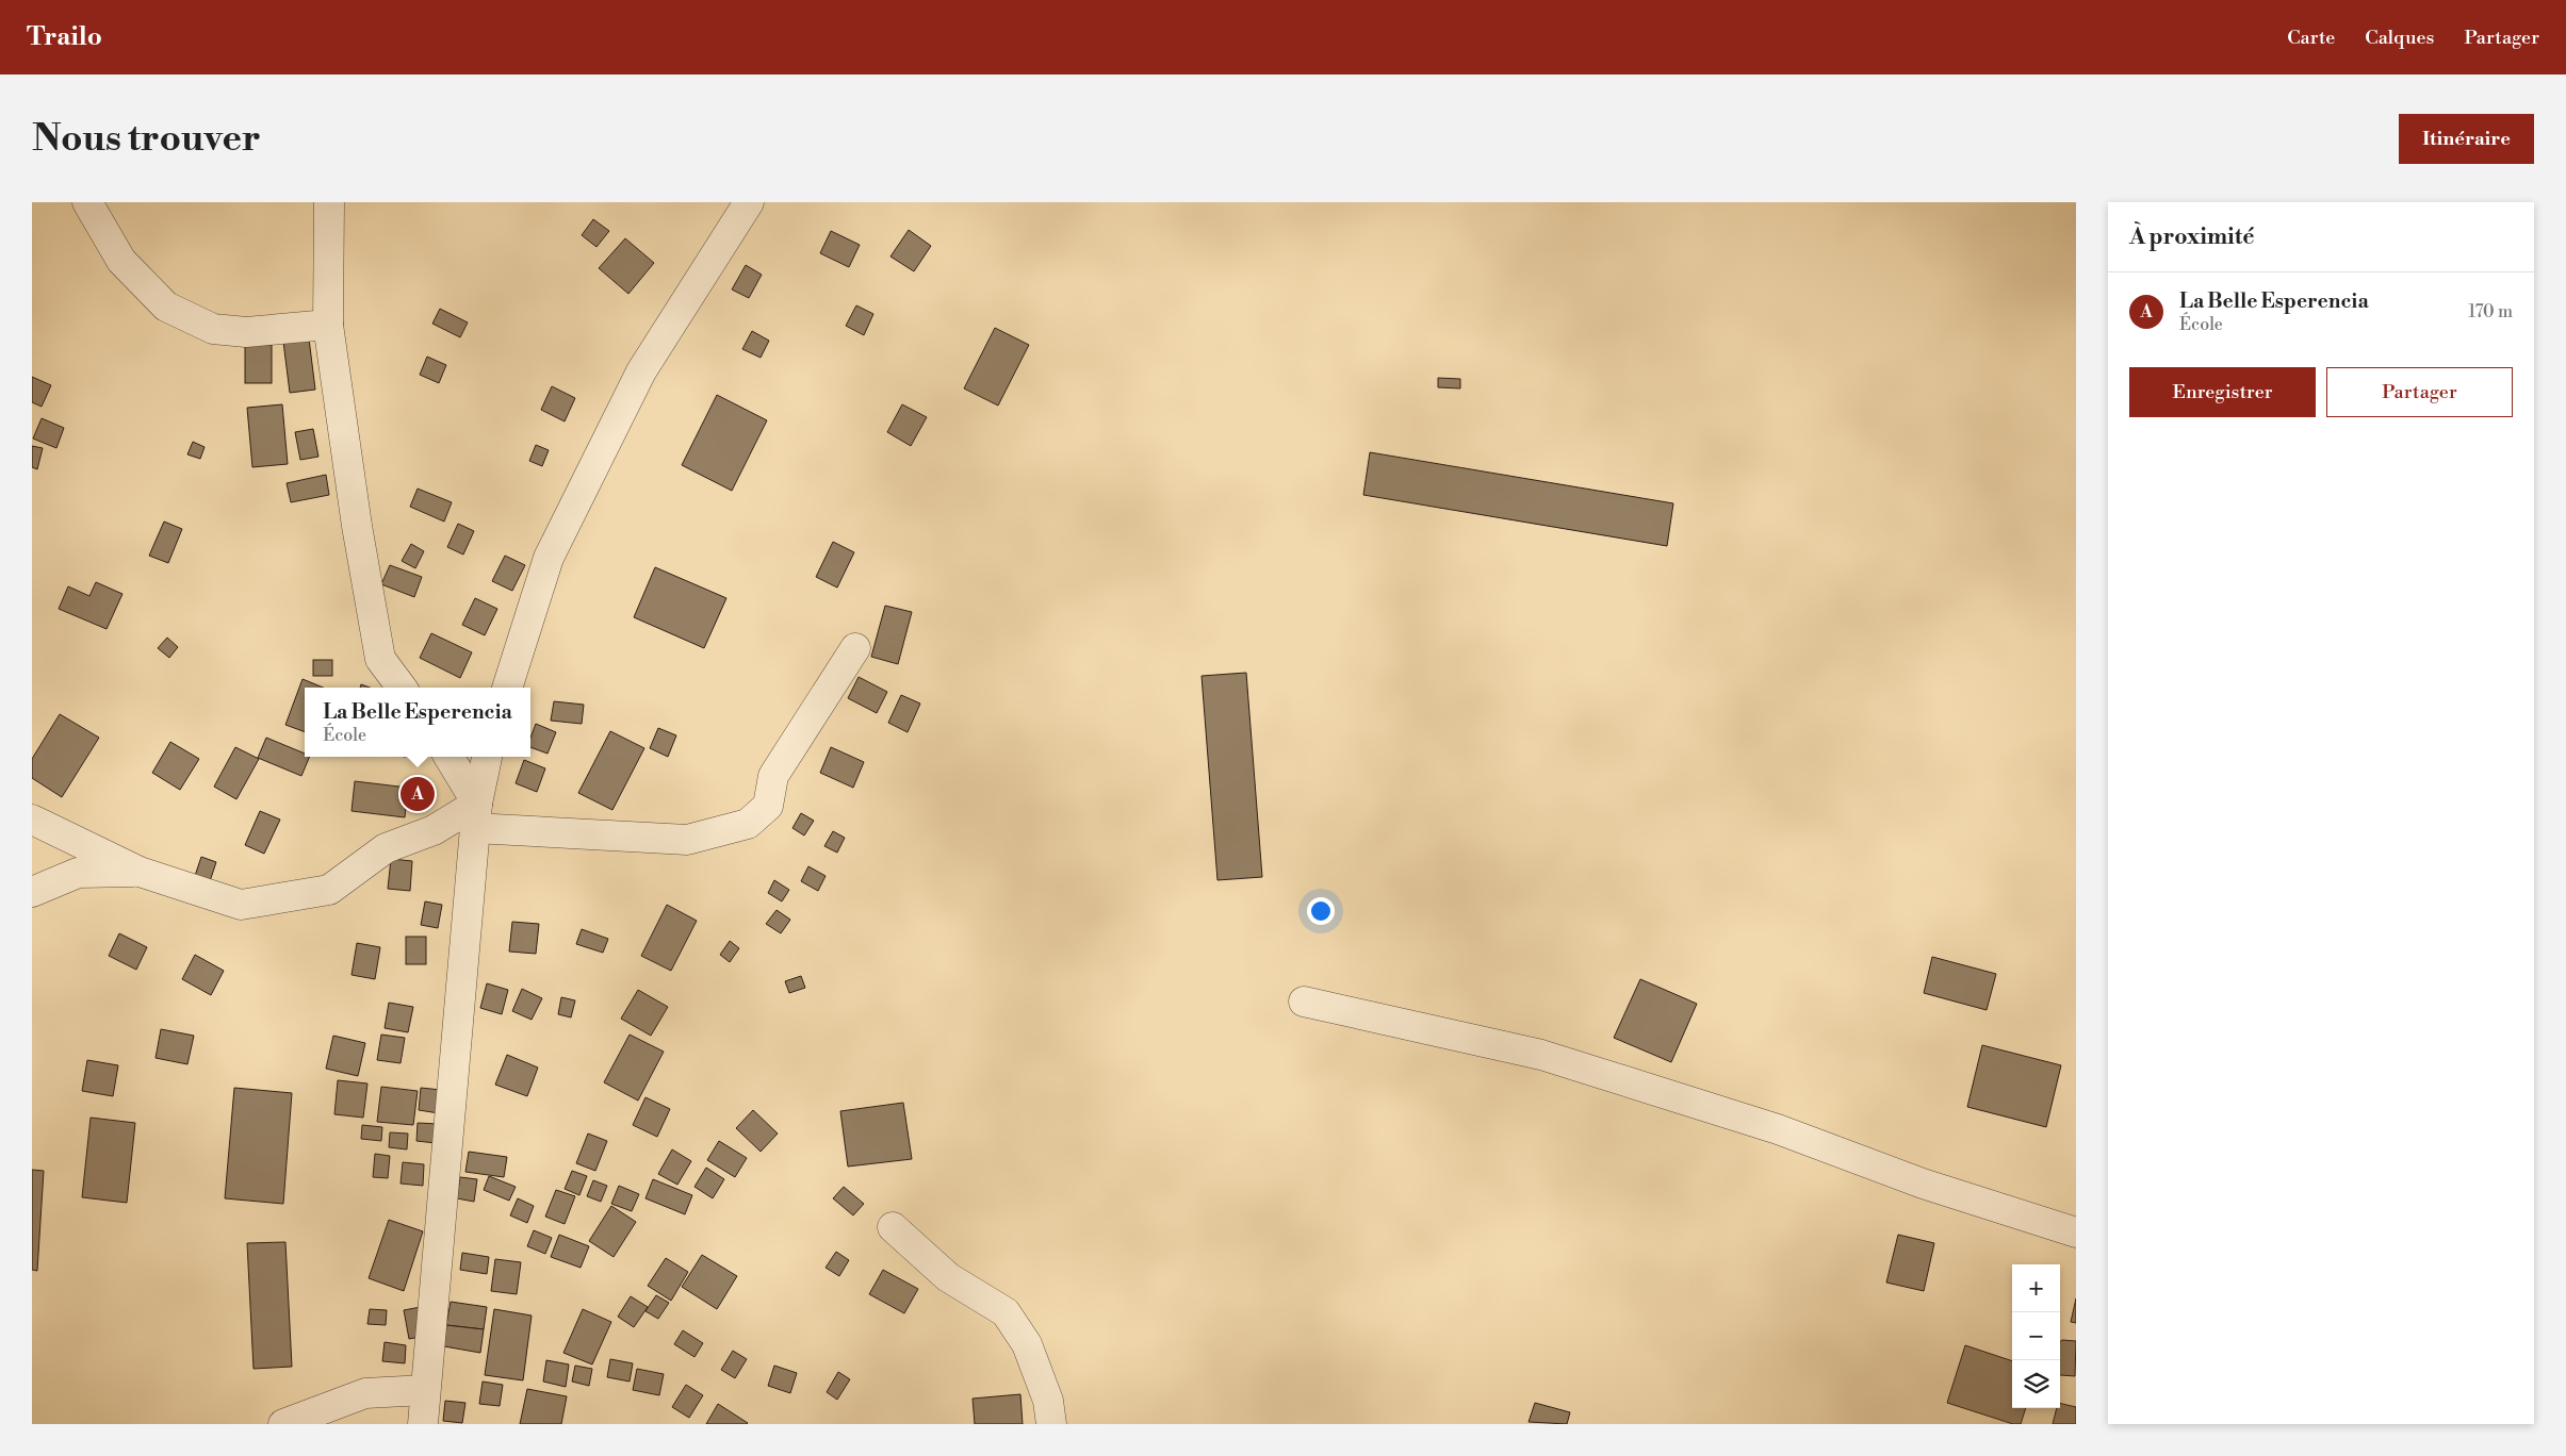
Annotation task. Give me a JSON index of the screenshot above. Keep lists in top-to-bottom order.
{
  "page": {
    "header": "Trailo",
    "nav": ["Carte", "Calques", "Partager"],
    "buttons": [
      "Itinéraire",
      ["Enregistrer", "Partager"]
    ],
    "title": "Nous trouver",
    "heading": "À proximité",
    "list": [
      {
        "mark": "A",
        "name": "La Belle Esperencia",
        "note": "École",
        "value": "170 m"
      }
    ],
    "popup": ["La Belle Esperencia", "École"],
    "pins": "A",
    "map_buttons": ["+", "−"]
  }
}
